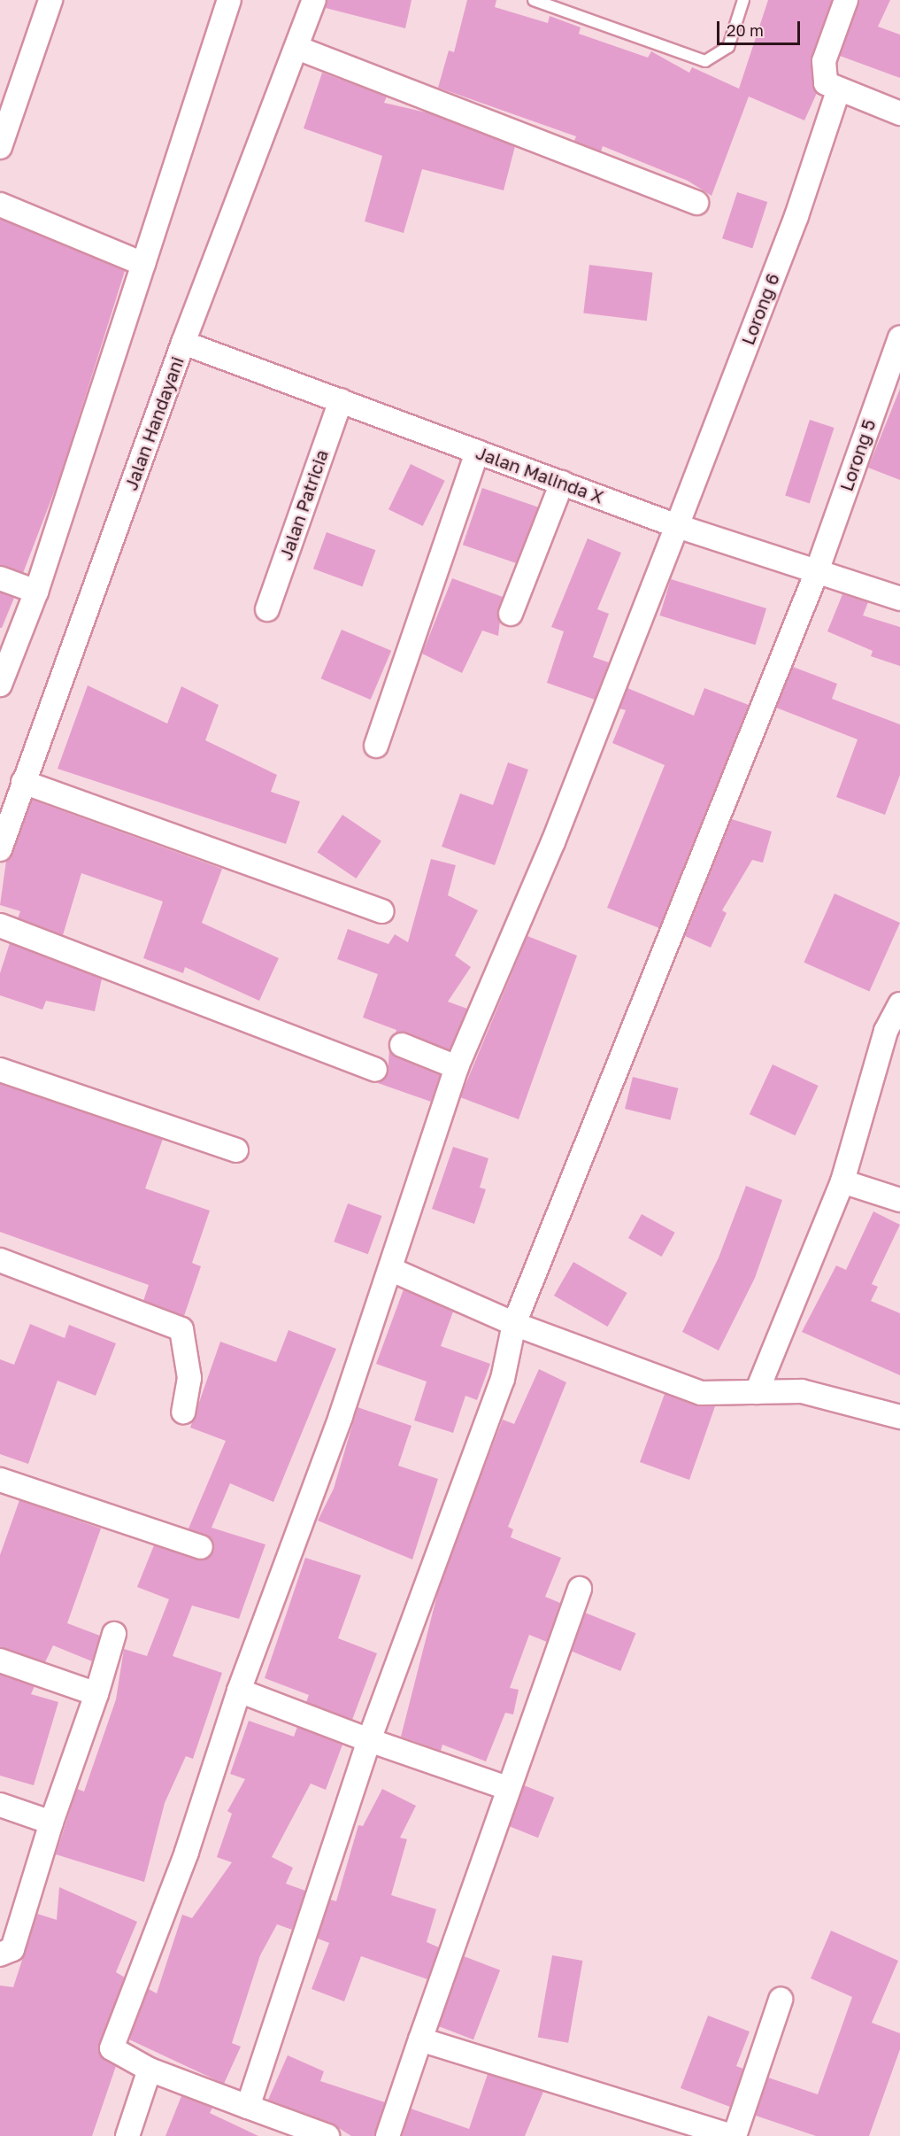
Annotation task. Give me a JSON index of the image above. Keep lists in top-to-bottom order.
{
  "streets": {
    "street": [
      "Lorong 6",
      "Jalan Handayani",
      "Lorong 5",
      "Jalan Malinda X",
      "Jalan Patricia"
    ]
  },
  "crossings": [
    ["Lorong 6", "Lorong 5"],
    ["Lorong 6", "Jalan Malinda X"],
    ["Jalan Handayani", "Jalan Malinda X"],
    ["Lorong 5", "Jalan Malinda X"],
    ["Jalan Malinda X", "Jalan Patricia"]
  ],
  "scale_bar": "20 m"
}
